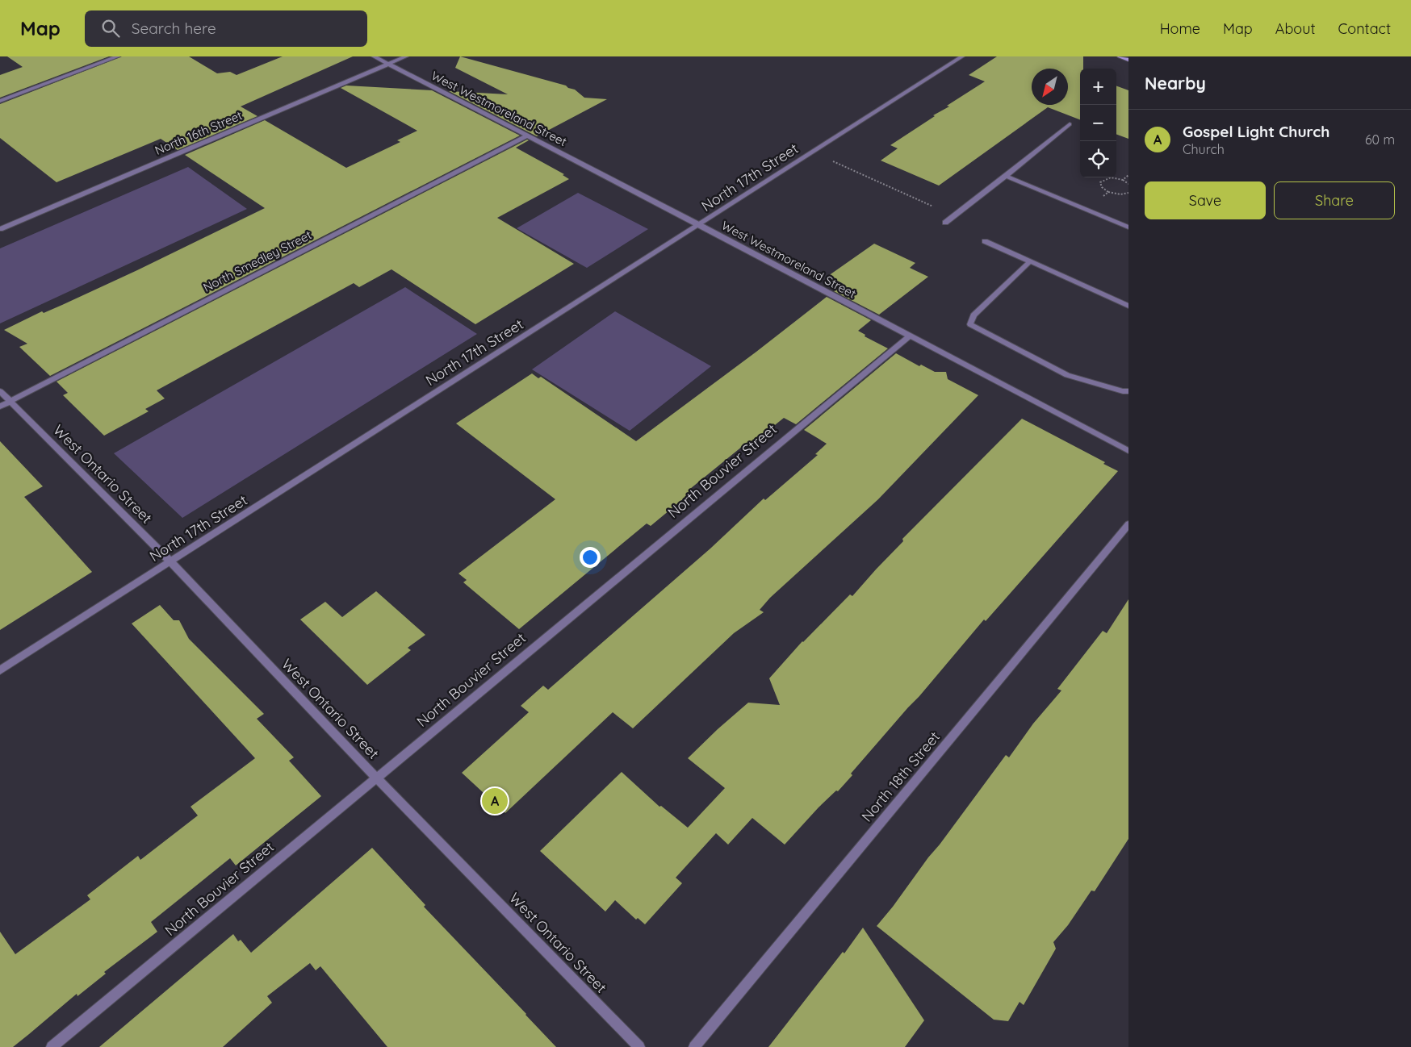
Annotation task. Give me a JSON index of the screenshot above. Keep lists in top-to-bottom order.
{
  "streets": {
    "street": [
      "West Westmoreland Street",
      "North 16th Street",
      "North 17th Street",
      "North Smedley Street",
      "North Bouvier Street",
      "West Ontario Street",
      "North 18th Street"
    ]
  },
  "crossings": [
    ["West Westmoreland Street", "North 16th Street"],
    ["West Westmoreland Street", "North 17th Street"],
    ["West Westmoreland Street", "North Smedley Street"],
    ["West Westmoreland Street", "North Bouvier Street"],
    ["North 17th Street", "West Ontario Street"],
    ["North Smedley Street", "West Ontario Street"],
    ["North Bouvier Street", "West Ontario Street"]
  ],
  "north": "bottom left",
  "page": {
    "header": "Map",
    "search": "Search here",
    "nav": [
      "Home",
      "Map",
      "About",
      "Contact"
    ],
    "heading": "Nearby",
    "map_buttons": ["+", "−"],
    "list": [
      {
        "mark": "A",
        "name": "Gospel Light Church",
        "note": "Church",
        "value": "60 m"
      }
    ],
    "buttons": ["Save", "Share"],
    "pins": "A"
  }
}
